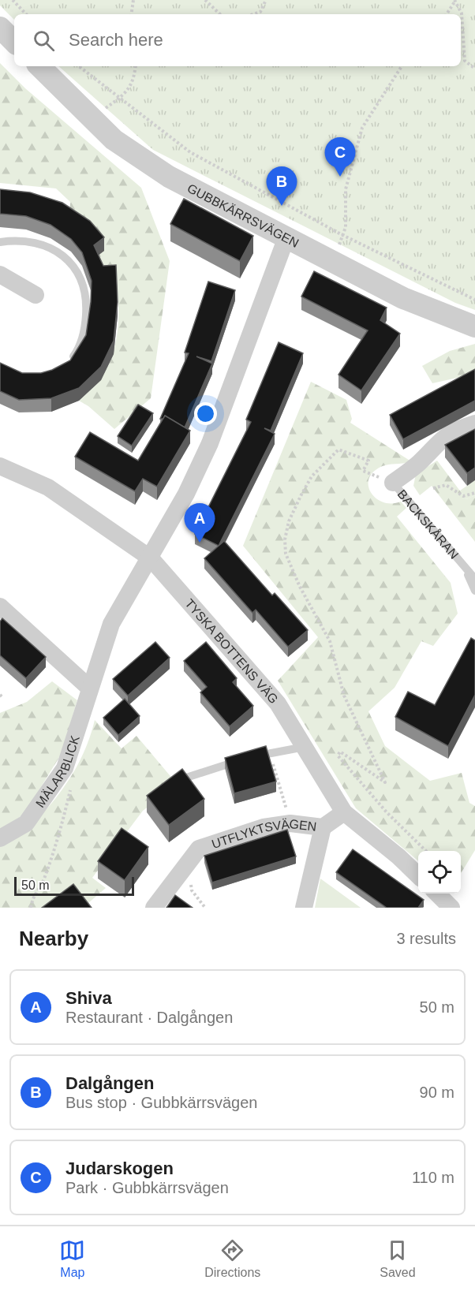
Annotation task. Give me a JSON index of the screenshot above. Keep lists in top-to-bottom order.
{
  "streets": {
    "street": [
      "GUBBKÄRRSVÄGEN",
      "BACKSKÅRAN",
      "TYSKA BOTTENS VÄG",
      "MÄLARBLICK",
      "UTFLYKTSVÄGEN"
    ]
  },
  "crossings": [
    ["GUBBKÄRRSVÄGEN", "MÄLARBLICK"],
    ["TYSKA BOTTENS VÄG", "MÄLARBLICK"],
    ["TYSKA BOTTENS VÄG", "UTFLYKTSVÄGEN"]
  ],
  "scale_bar": "50 m",
  "page": {
    "search": "Search here",
    "pins": ["C", "B", "A"],
    "scale": "50 m",
    "heading": ["Nearby", "3 results"],
    "list": [
      {
        "mark": "A",
        "name": "Shiva",
        "note": "Restaurant · Dalgången",
        "value": "50 m"
      },
      {
        "mark": "B",
        "name": "Dalgången",
        "note": "Bus stop · Gubbkärrsvägen",
        "value": "90 m"
      },
      {
        "mark": "C",
        "name": "Judarskogen",
        "note": "Park · Gubbkärrsvägen",
        "value": "110 m"
      }
    ],
    "nav": ["Map", "Directions", "Saved"]
  }
}
